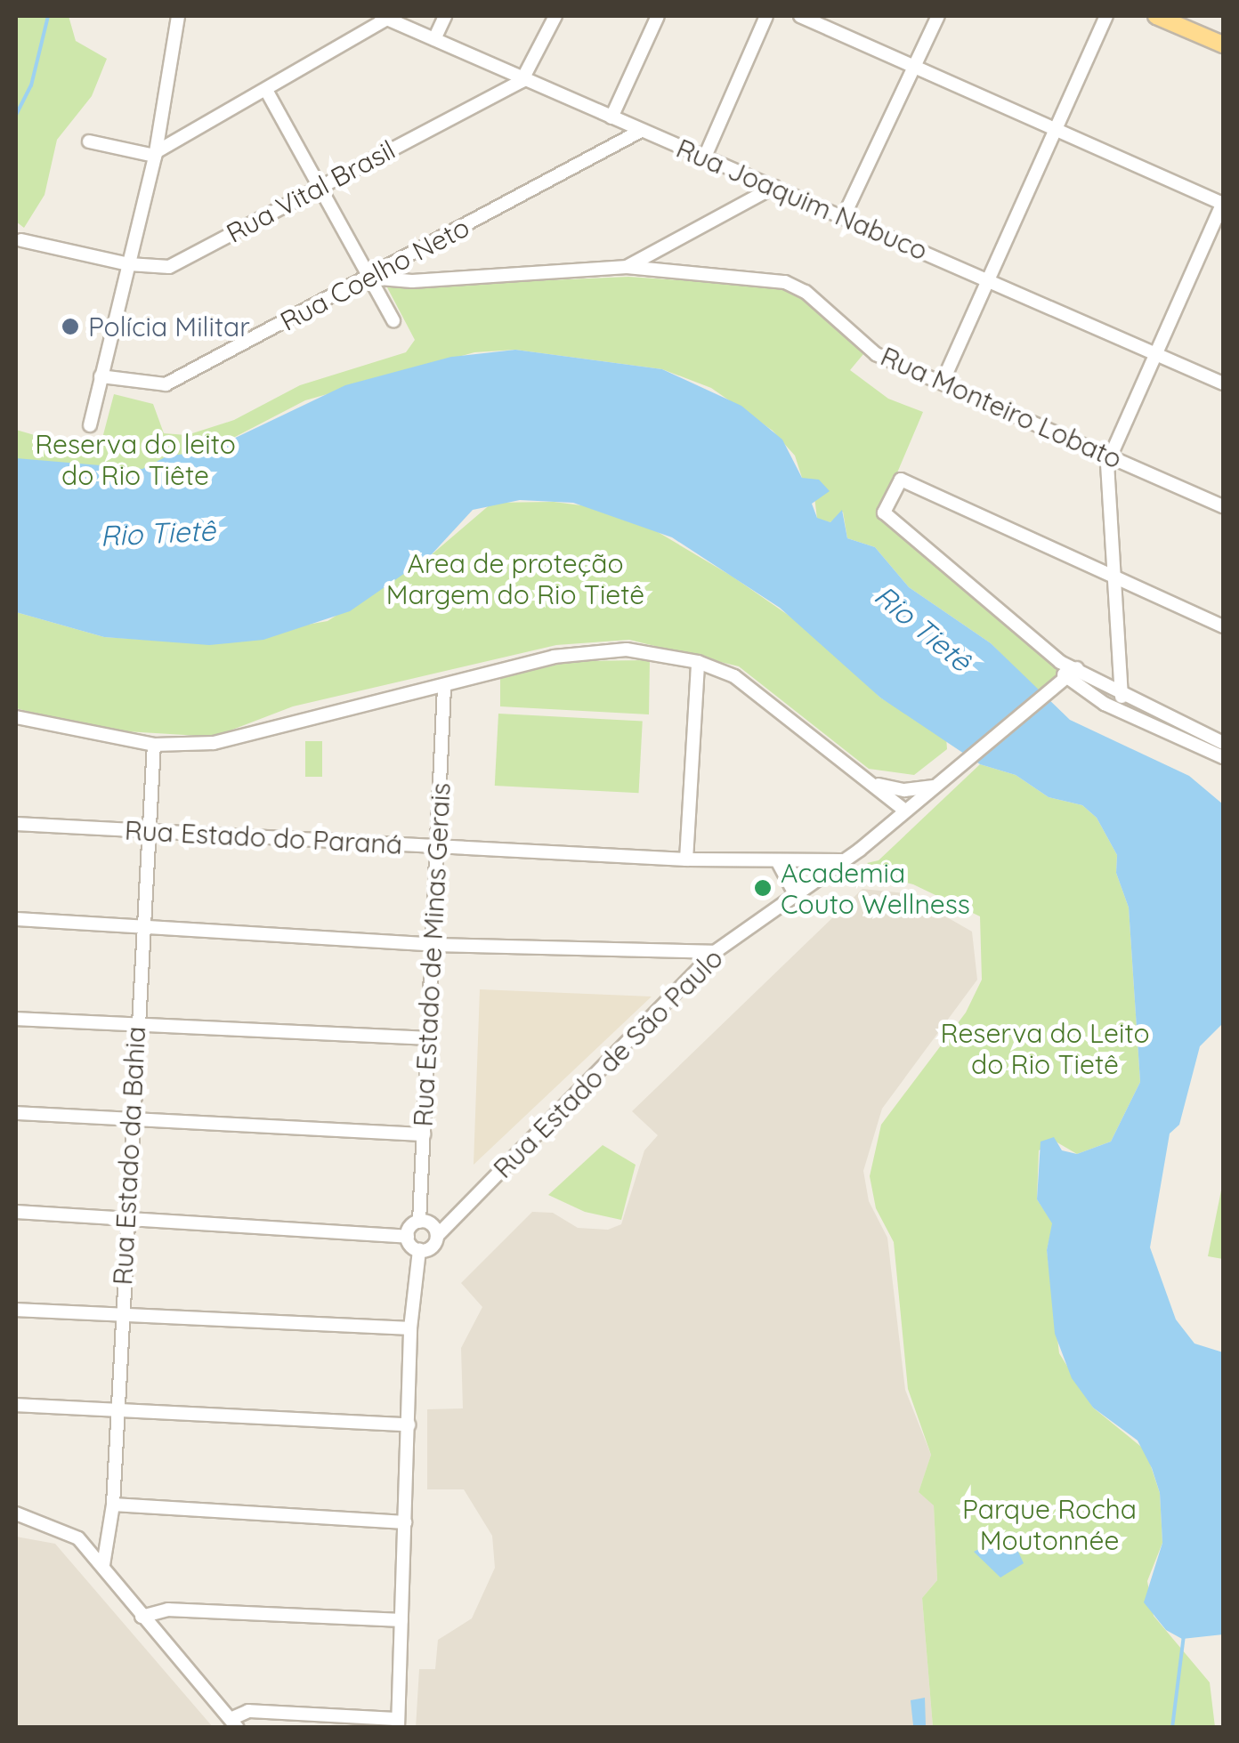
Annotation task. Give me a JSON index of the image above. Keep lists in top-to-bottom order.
{
  "streets": {
    "street": [
      "Rua Vital Brasil",
      "Rua Joaquim Nabuco",
      "Rua Coelho Neto",
      "Rua Monteiro Lobato",
      "Rua Estado do Paraná",
      "Rua Estado de Minas Gerais",
      "Rua Estado de São Paulo",
      "Rua Estado da Bahia"
    ]
  },
  "crossings": [
    ["Rua Vital Brasil", "Rua Joaquim Nabuco"],
    ["Rua Joaquim Nabuco", "Rua Coelho Neto"],
    ["Rua Coelho Neto", "Rua Monteiro Lobato"],
    ["Rua Estado do Paraná", "Rua Estado de Minas Gerais"],
    ["Rua Estado do Paraná", "Rua Estado de São Paulo"],
    ["Rua Estado do Paraná", "Rua Estado da Bahia"],
    ["Rua Estado de Minas Gerais", "Rua Estado de São Paulo"]
  ],
  "water": ["Rio Tietê"],
  "parks": [
    "Reserva do leito do Rio Tiête",
    "Area de proteção Margem do Rio Tietê",
    "Reserva do Leito do Rio Tietê",
    "Parque Rocha Moutonnée"
  ],
  "places": ["Polícia Militar", "Academia Couto Wellness"]
}
